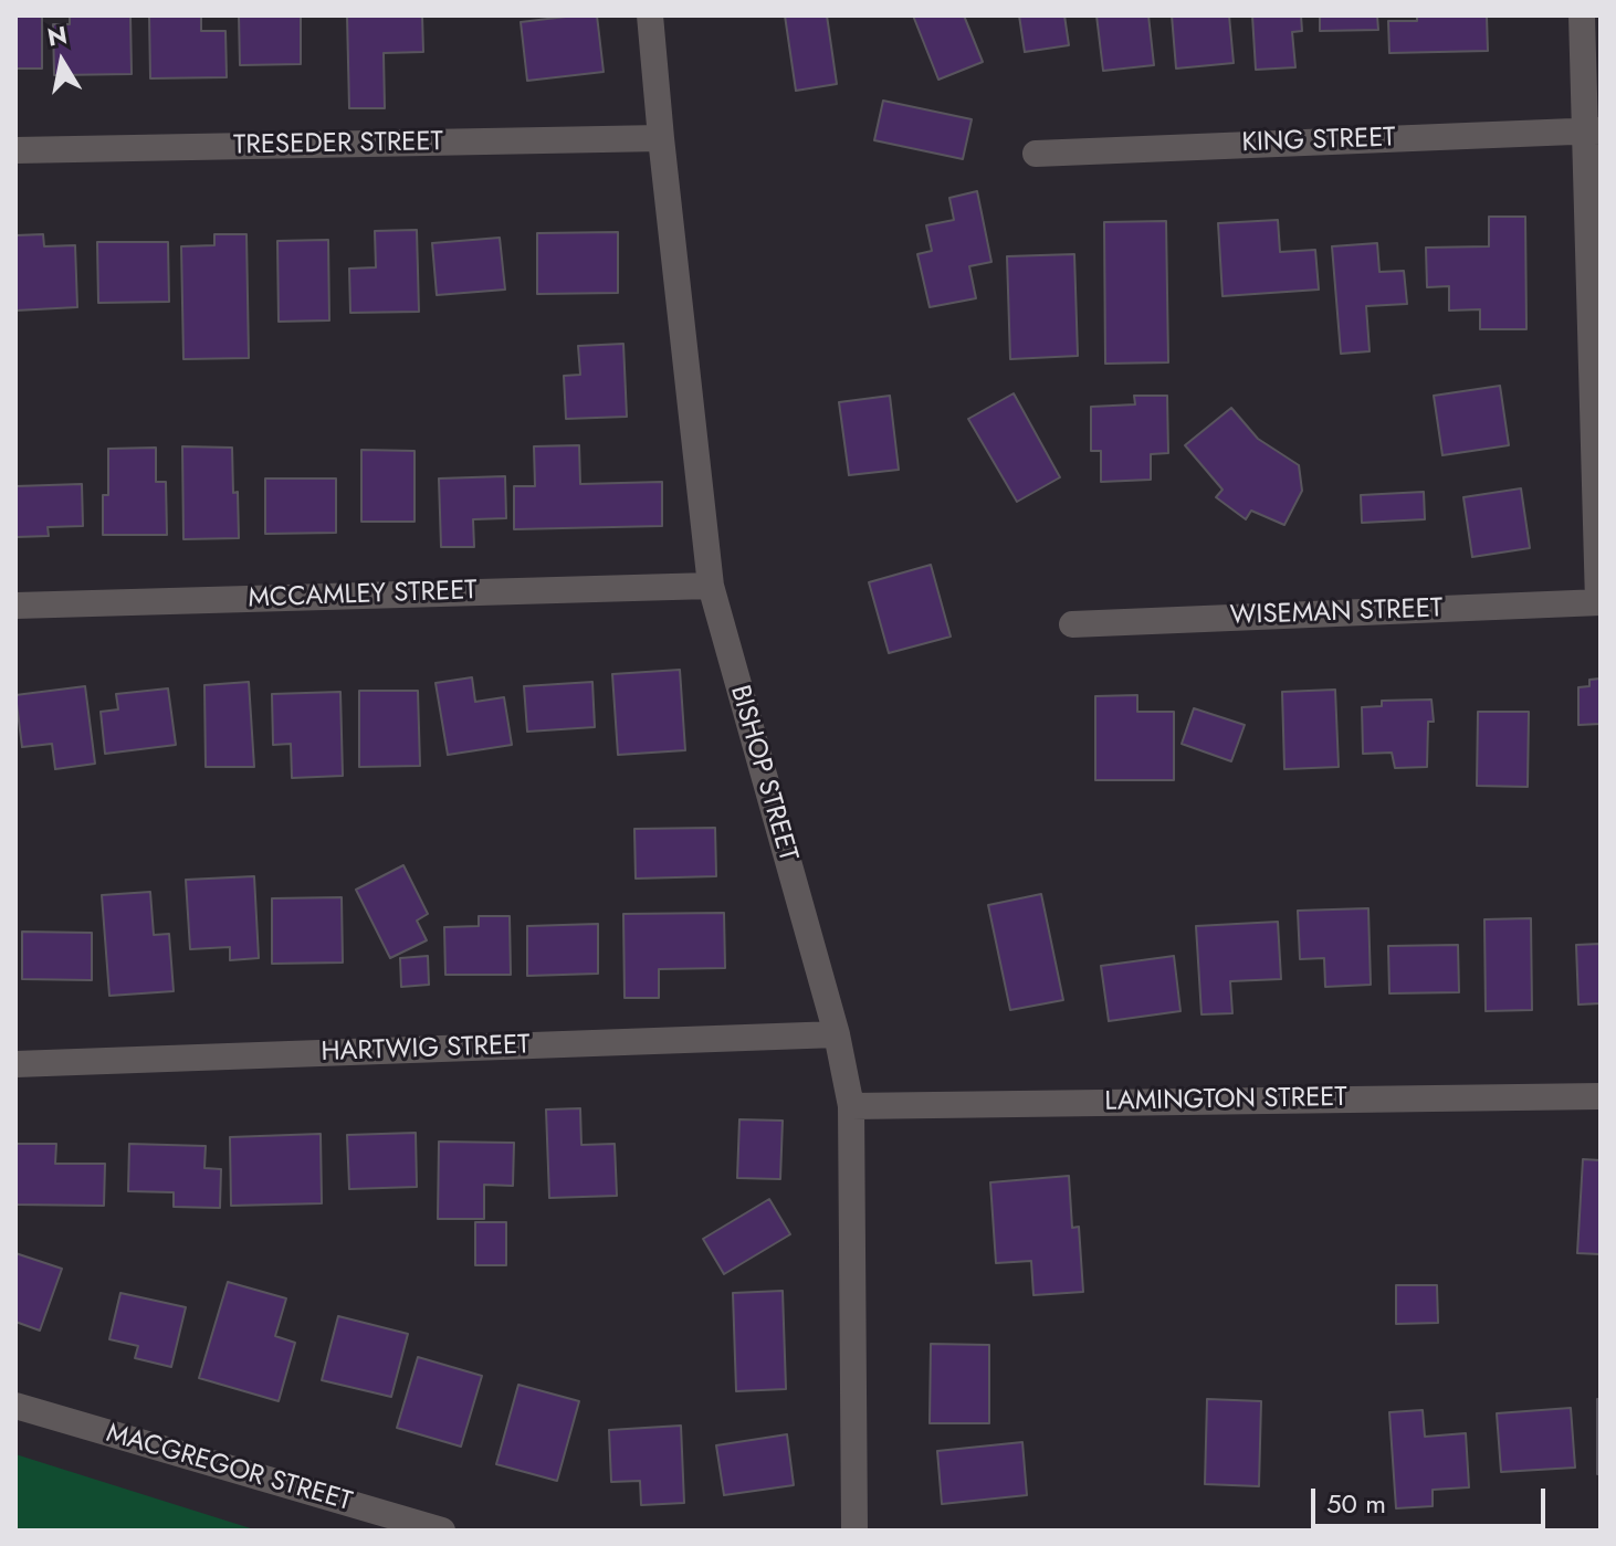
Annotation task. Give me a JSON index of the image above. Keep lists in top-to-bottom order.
{
  "streets": {
    "street": [
      "KING STREET",
      "TRESEDER STREET",
      "MCCAMLEY STREET",
      "WISEMAN STREET",
      "BISHOP STREET",
      "HARTWIG STREET",
      "LAMINGTON STREET",
      "MACGREGOR STREET"
    ]
  },
  "crossings": [
    ["TRESEDER STREET", "BISHOP STREET"],
    ["MCCAMLEY STREET", "BISHOP STREET"],
    ["BISHOP STREET", "HARTWIG STREET"],
    ["BISHOP STREET", "LAMINGTON STREET"]
  ],
  "scale_bar": "50 m",
  "north": "top"
}
